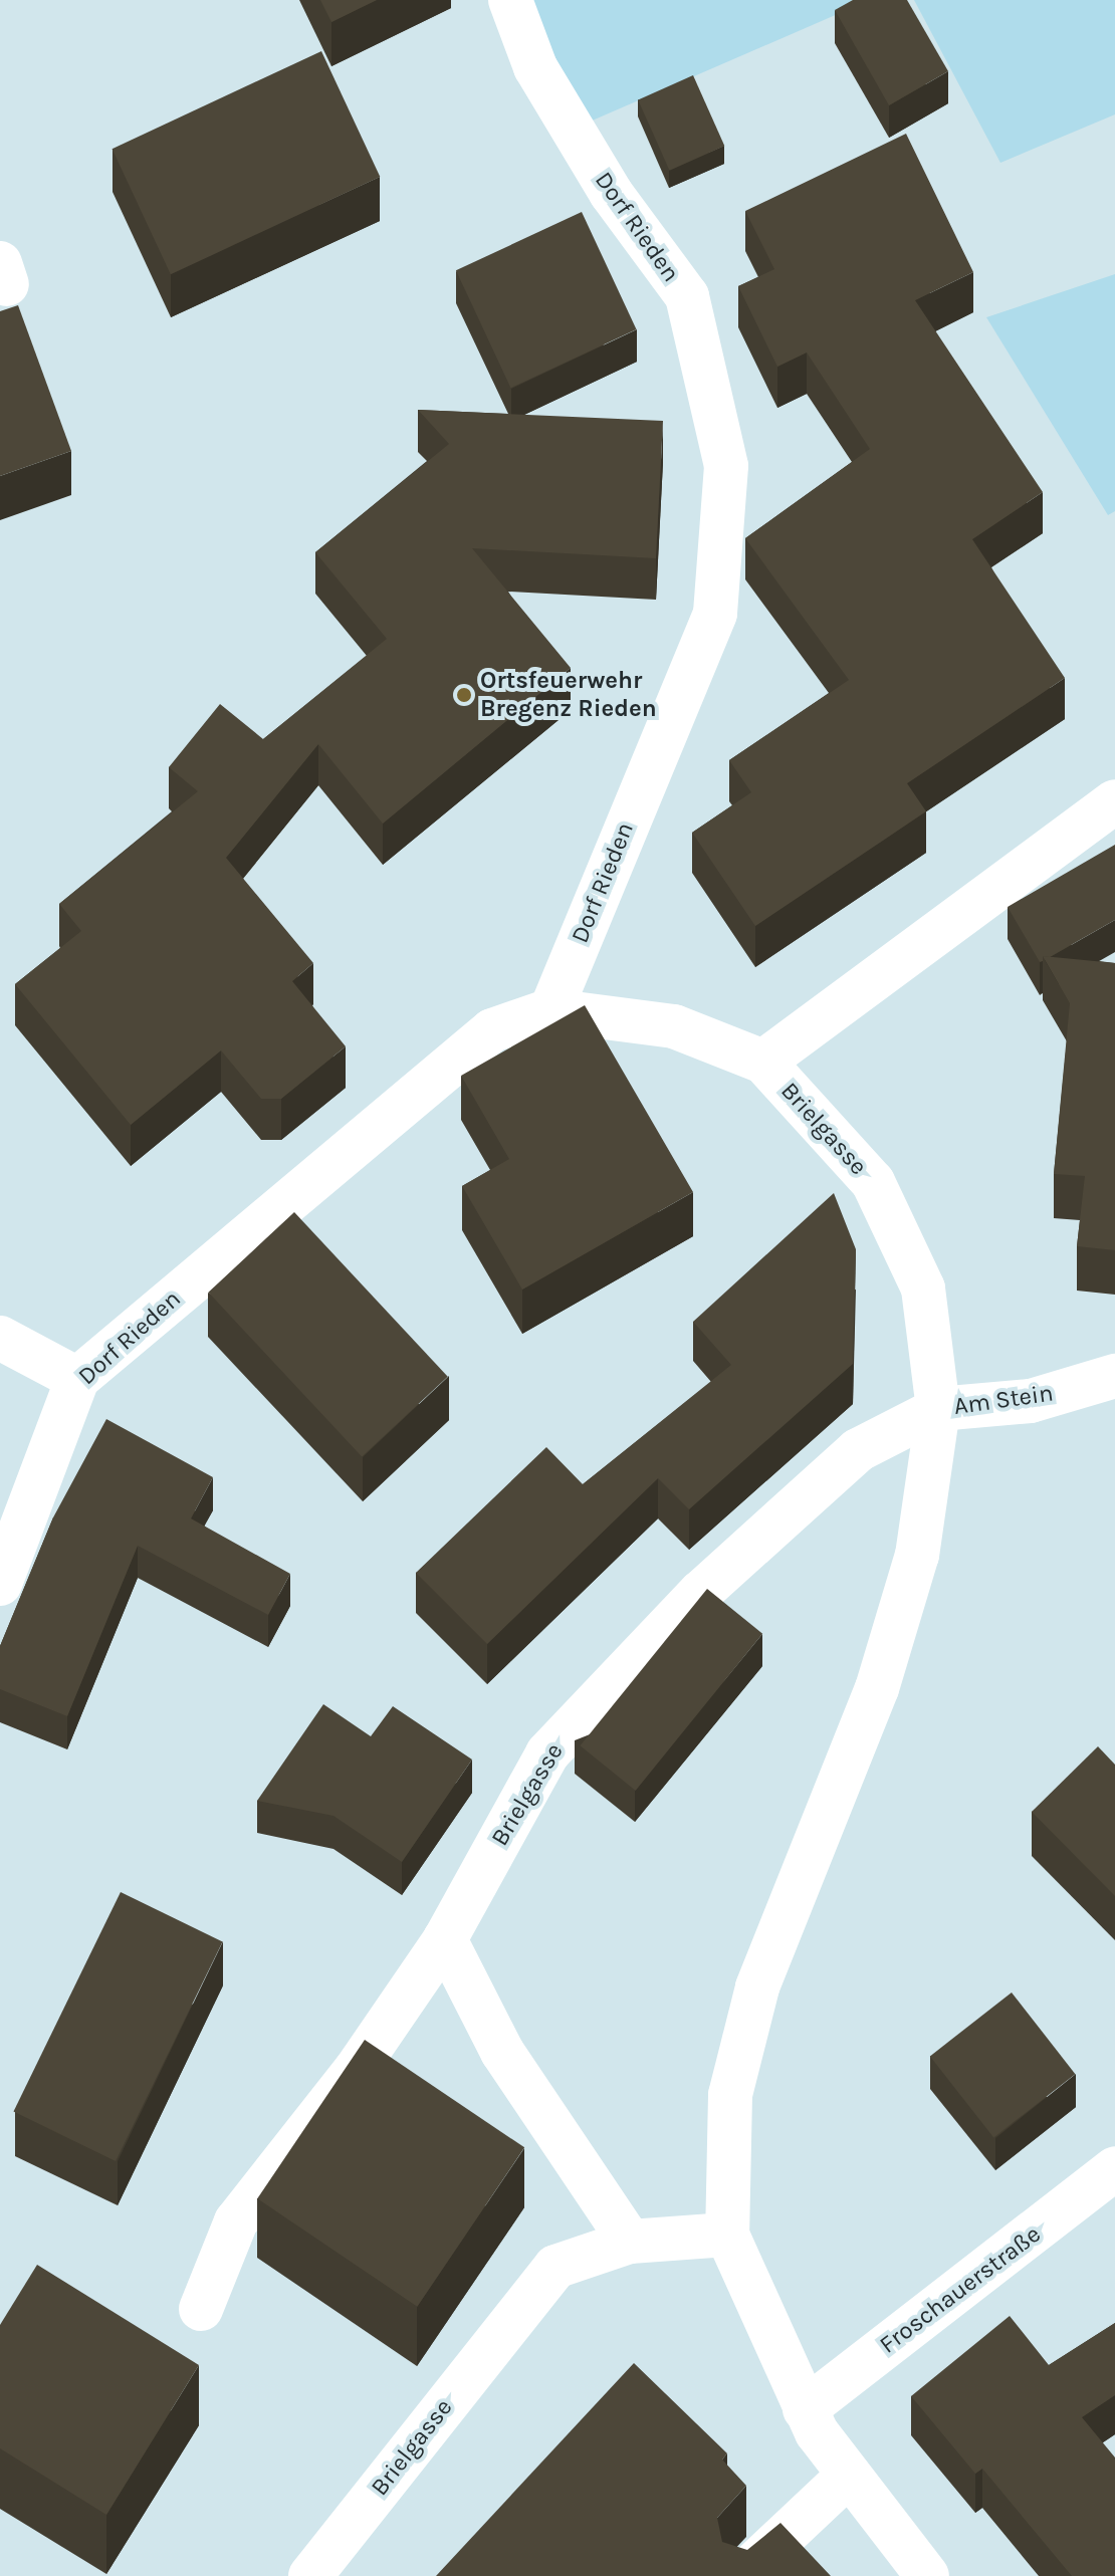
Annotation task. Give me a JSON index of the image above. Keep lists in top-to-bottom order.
{
  "streets": {
    "street": [
      "Dorf Rieden",
      "Brielgasse",
      "Am Stein",
      "Froschauerstraße"
    ]
  },
  "crossings": [
    ["Dorf Rieden", "Brielgasse"],
    ["Brielgasse", "Am Stein"],
    ["Brielgasse", "Froschauerstraße"]
  ],
  "places": ["Ortsfeuerwehr Bregenz Rieden"]
}
